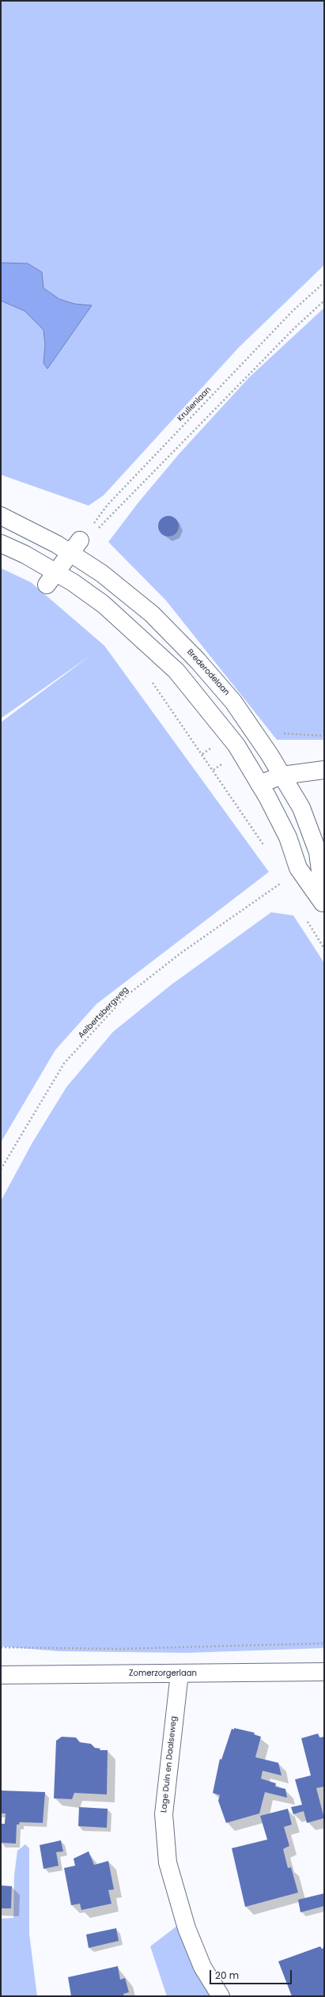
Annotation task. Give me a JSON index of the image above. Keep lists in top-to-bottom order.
{
  "streets": {
    "street": ["Brederodelaan", "Zomerzorgerlaan", "Lage Duin en Daalseweg"],
    "path": ["Krullenlaan", "Aelbertsbergweg"]
  },
  "crossings": [
    ["Krullenlaan", "Brederodelaan"],
    ["Zomerzorgerlaan", "Lage Duin en Daalseweg"]
  ],
  "scale_bar": "20 m"
}
